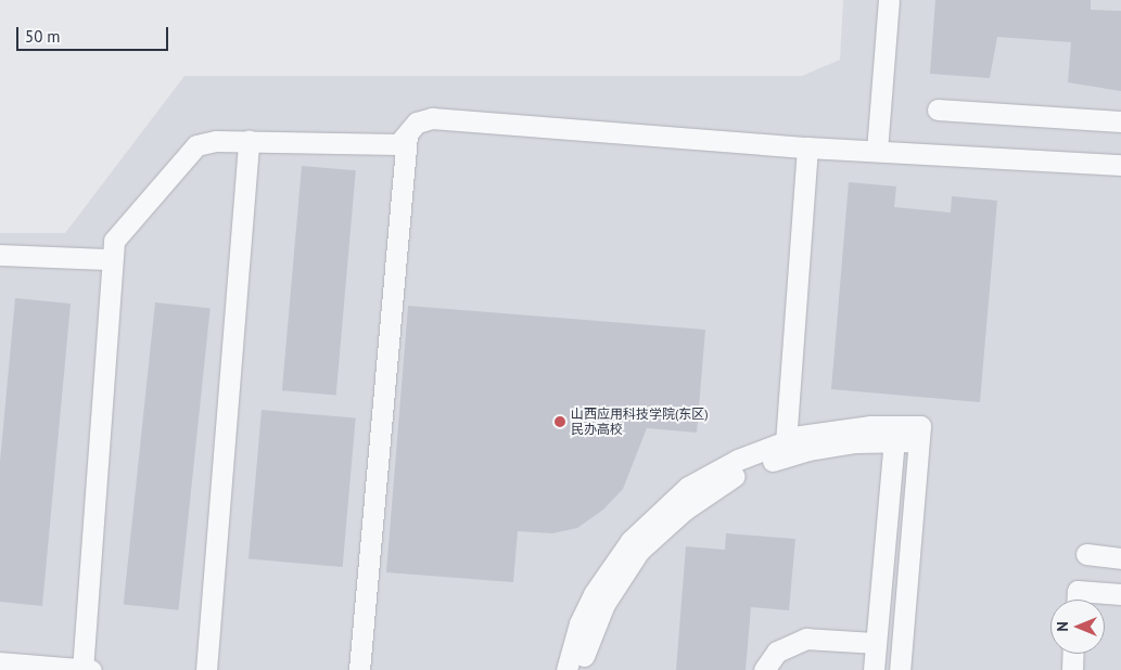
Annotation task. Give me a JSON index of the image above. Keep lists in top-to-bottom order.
{
  "places": ["山西应用科技学院(东区) 民办高校"],
  "scale_bar": "50 m",
  "north": "left"
}
